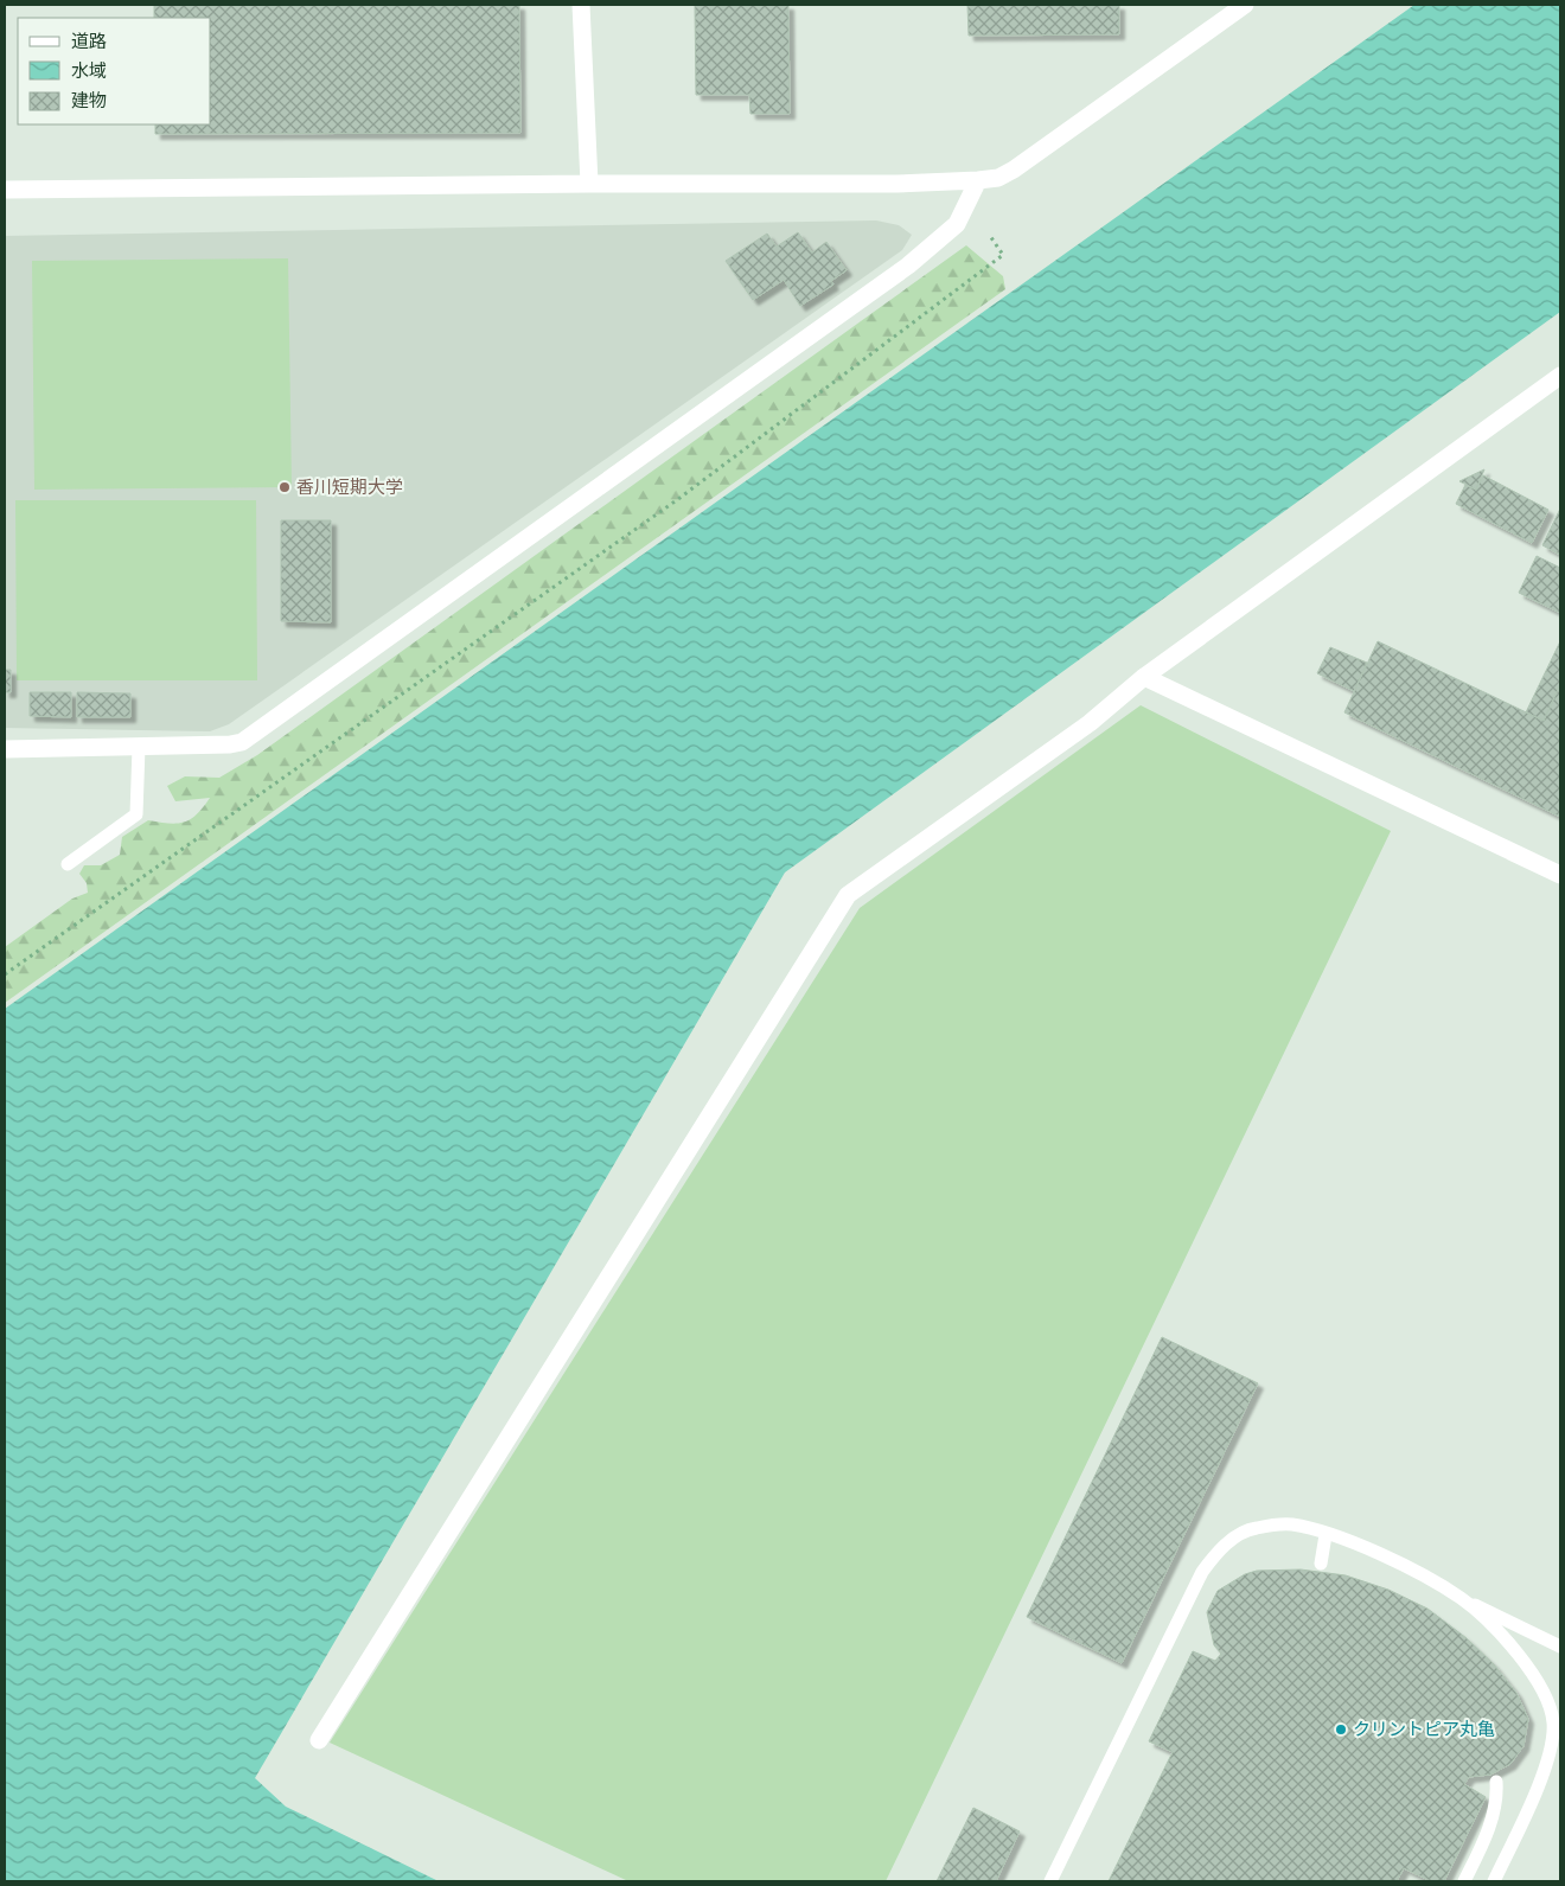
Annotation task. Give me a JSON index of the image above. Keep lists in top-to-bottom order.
{
  "places": ["香川短期大学", "クリントピア丸亀"],
  "legend": ["道路", "水域", "建物"]
}
